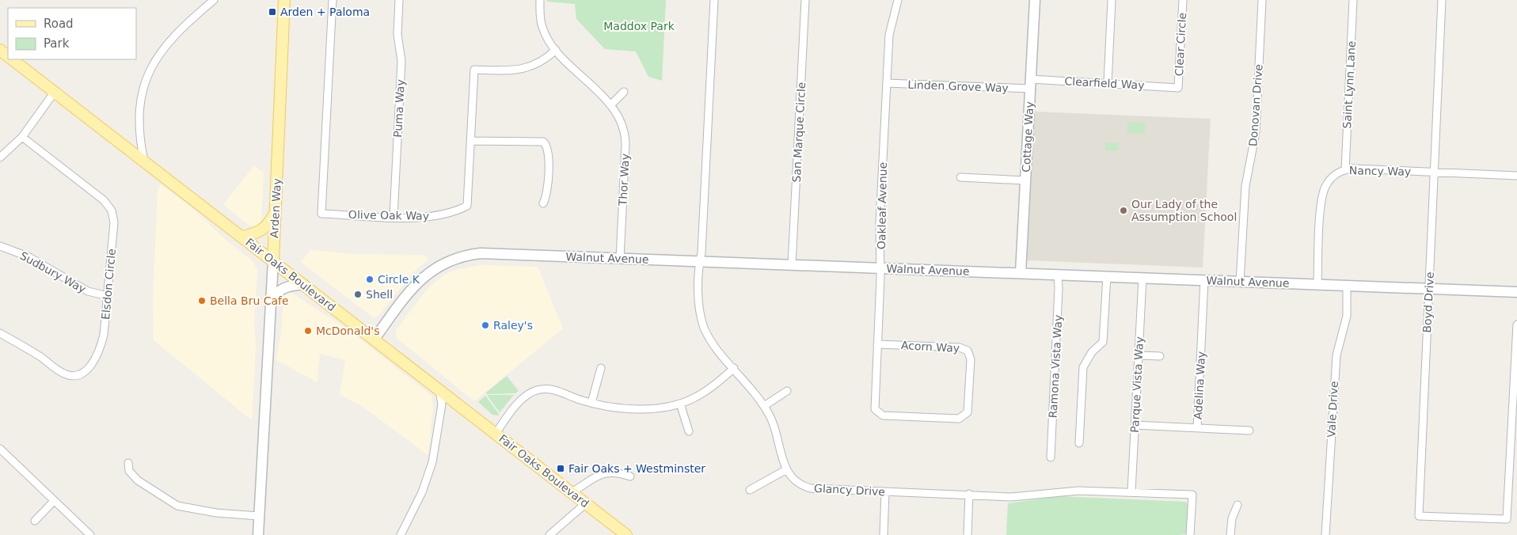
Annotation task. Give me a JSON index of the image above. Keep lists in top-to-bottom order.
{
  "streets": {
    "main road": [
      "Cottage Way",
      "Arden Way",
      "Walnut Avenue",
      "Fair Oaks Boulevard"
    ],
    "street": [
      "Clear Circle",
      "Clearfield Way",
      "Saint Lynn Lane",
      "Linden Grove Way",
      "Donovan Drive",
      "Puma Way",
      "San Marque Circle",
      "Nancy Way",
      "Thor Way",
      "Oakleaf Avenue",
      "Olive Oak Way",
      "Sudbury Way",
      "Elsdon Circle",
      "Boyd Drive",
      "Acorn Way",
      "Ramona Vista Way",
      "Parque Vista Way",
      "Adelina Way",
      "Vale Drive",
      "Glancy Drive"
    ]
  },
  "crossings": [
    ["Clear Circle", "Clearfield Way"],
    ["Clearfield Way", "Linden Grove Way"],
    ["Clearfield Way", "Cottage Way"],
    ["Saint Lynn Lane", "Nancy Way"],
    ["Linden Grove Way", "Cottage Way"],
    ["Linden Grove Way", "Oakleaf Avenue"],
    ["Donovan Drive", "Walnut Avenue"],
    ["Puma Way", "Olive Oak Way"],
    ["San Marque Circle", "Walnut Avenue"],
    ["Cottage Way", "Walnut Avenue"],
    ["Nancy Way", "Walnut Avenue"],
    ["Nancy Way", "Boyd Drive"],
    ["Thor Way", "Olive Oak Way"],
    ["Thor Way", "Walnut Avenue"],
    ["Oakleaf Avenue", "Walnut Avenue"],
    ["Oakleaf Avenue", "Acorn Way"],
    ["Arden Way", "Fair Oaks Boulevard"],
    ["Walnut Avenue", "Fair Oaks Boulevard"],
    ["Walnut Avenue", "Boyd Drive"],
    ["Walnut Avenue", "Ramona Vista Way"],
    ["Walnut Avenue", "Parque Vista Way"],
    ["Walnut Avenue", "Adelina Way"],
    ["Walnut Avenue", "Vale Drive"],
    ["Sudbury Way", "Elsdon Circle"],
    ["Parque Vista Way", "Adelina Way"],
    ["Parque Vista Way", "Glancy Drive"]
  ],
  "parks": ["Maddox Park"],
  "places": {
    "transit": ["Arden + Paloma", "Fair Oaks + Westminster"],
    "other": [
      "Our Lady of the Assumption School",
      "Circle K",
      "Shell",
      "Bella Bru Cafe",
      "Raley's",
      "McDonald's"
    ]
  },
  "legend": ["Road", "Park"]
}
